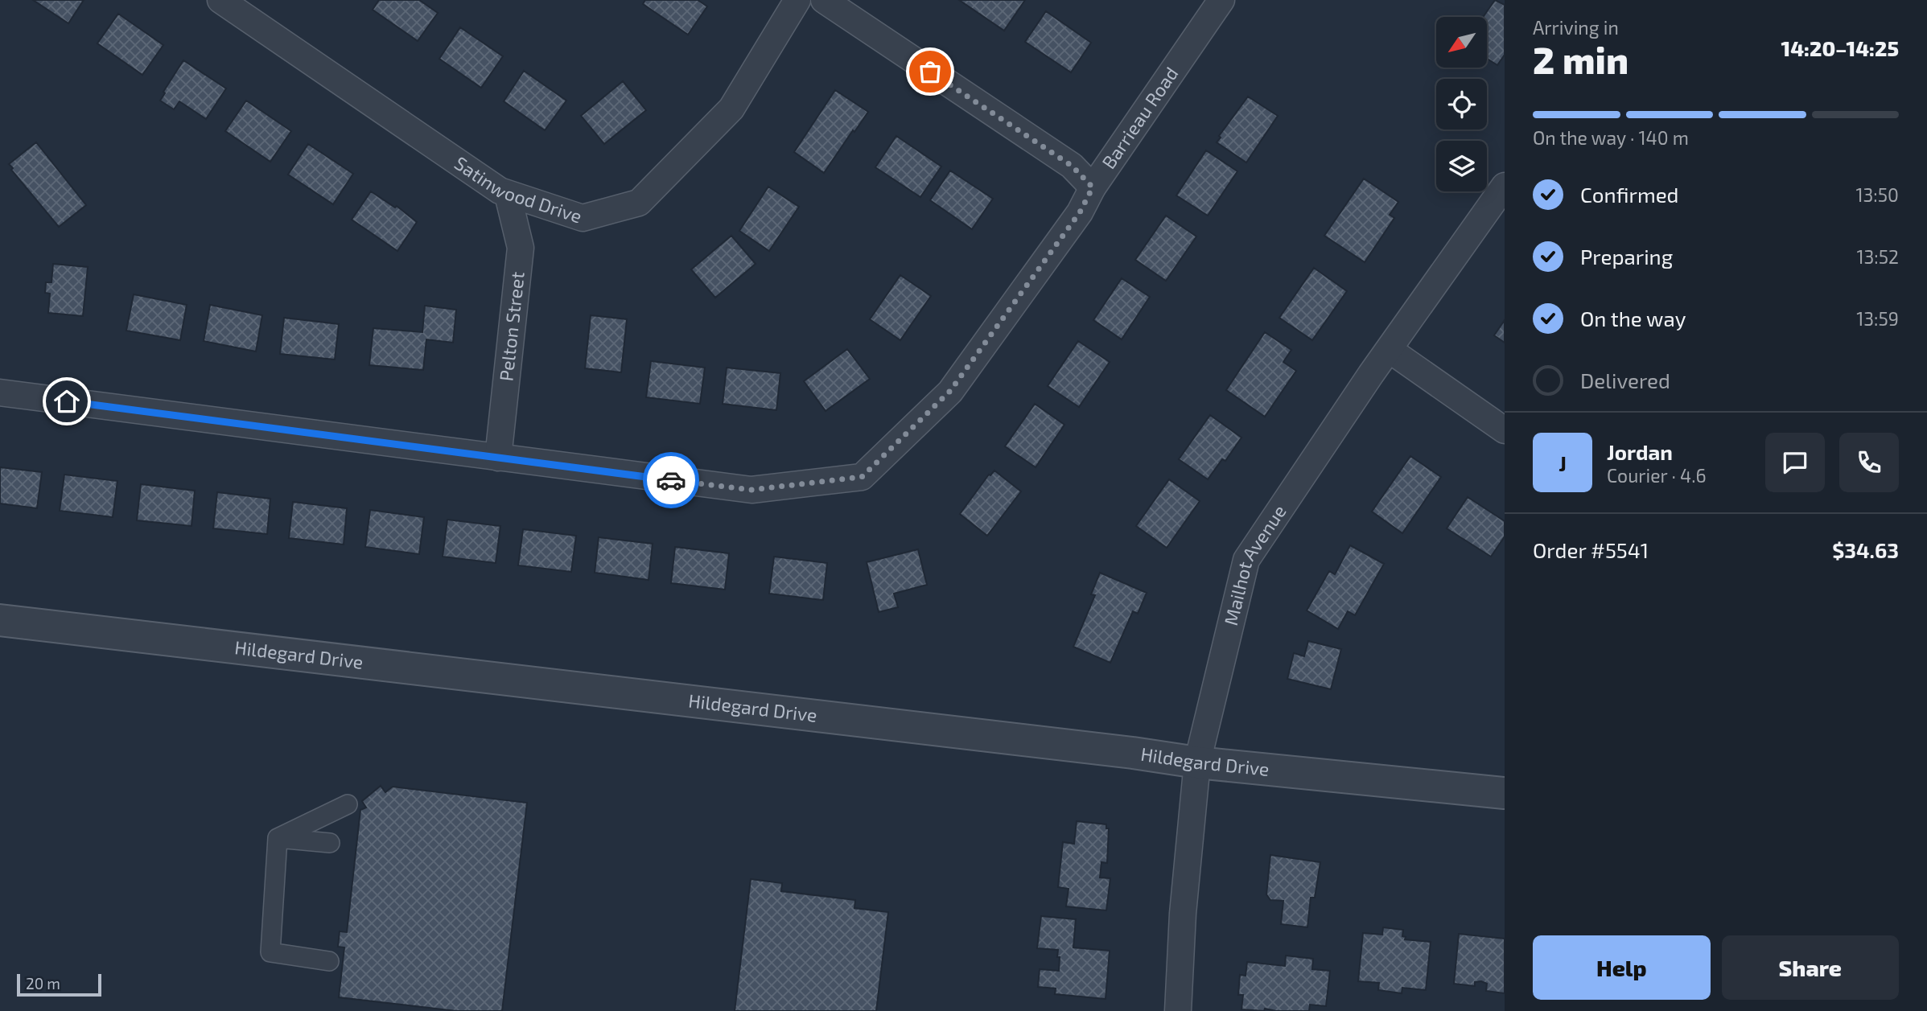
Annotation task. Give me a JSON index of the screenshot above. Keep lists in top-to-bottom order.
{
  "streets": {
    "street": [
      "Barrieau Road",
      "Satinwood Drive",
      "Pelton Street",
      "Mailhot Avenue",
      "Hildegard Drive"
    ]
  },
  "crossings": [
    ["Barrieau Road", "Pelton Street"],
    ["Satinwood Drive", "Pelton Street"],
    ["Mailhot Avenue", "Hildegard Drive"]
  ],
  "scale_bar": "20 m",
  "north": "bottom left",
  "page": {
    "heading": ["2 min", "Arriving in", "14:20–14:25"],
    "panel": [
      "Jordan",
      "Courier · 4.6",
      "Order #5541",
      "$34.63"
    ],
    "bar": "On the way · 140 m",
    "list": [
      ["Confirmed", "13:50"],
      ["Preparing", "13:52"],
      ["On the way", "13:59"],
      "Delivered"
    ],
    "round": "J",
    "buttons": ["Help", "Share"],
    "scale": "20 m"
  }
}
